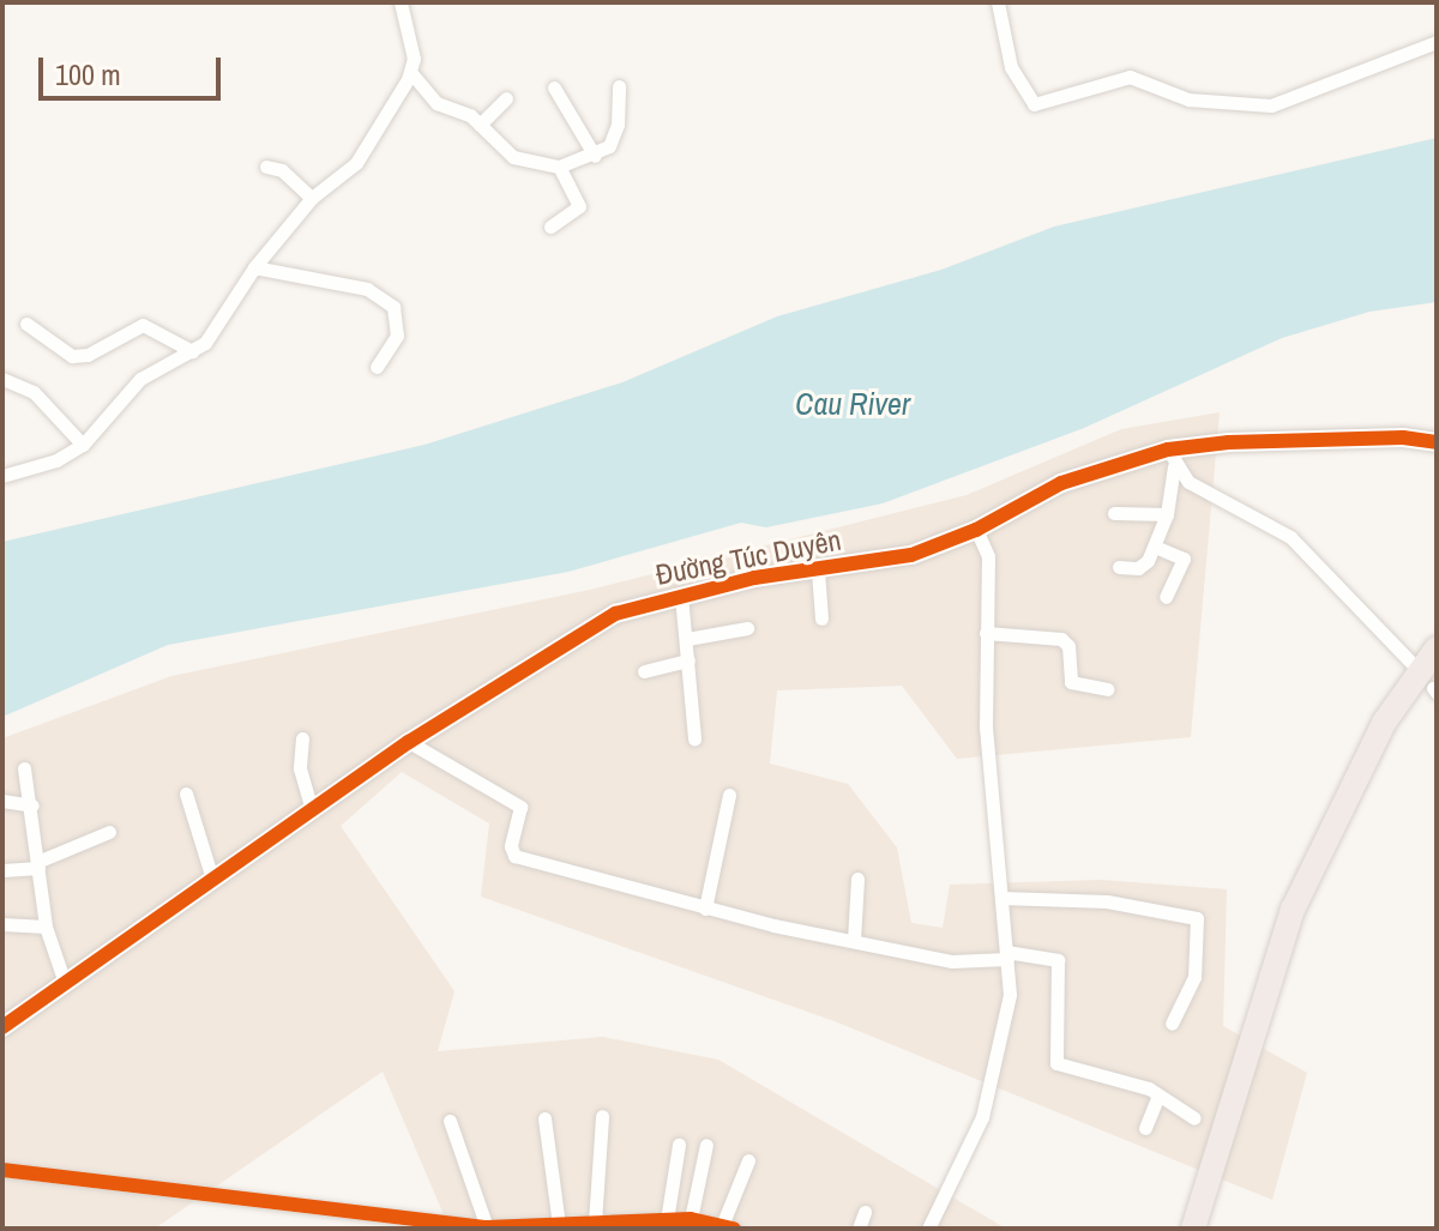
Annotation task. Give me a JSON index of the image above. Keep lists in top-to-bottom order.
{
  "streets": {
    "street": ["Đường Túc Duyên"]
  },
  "water": ["Cau River"],
  "scale_bar": "100 m"
}
